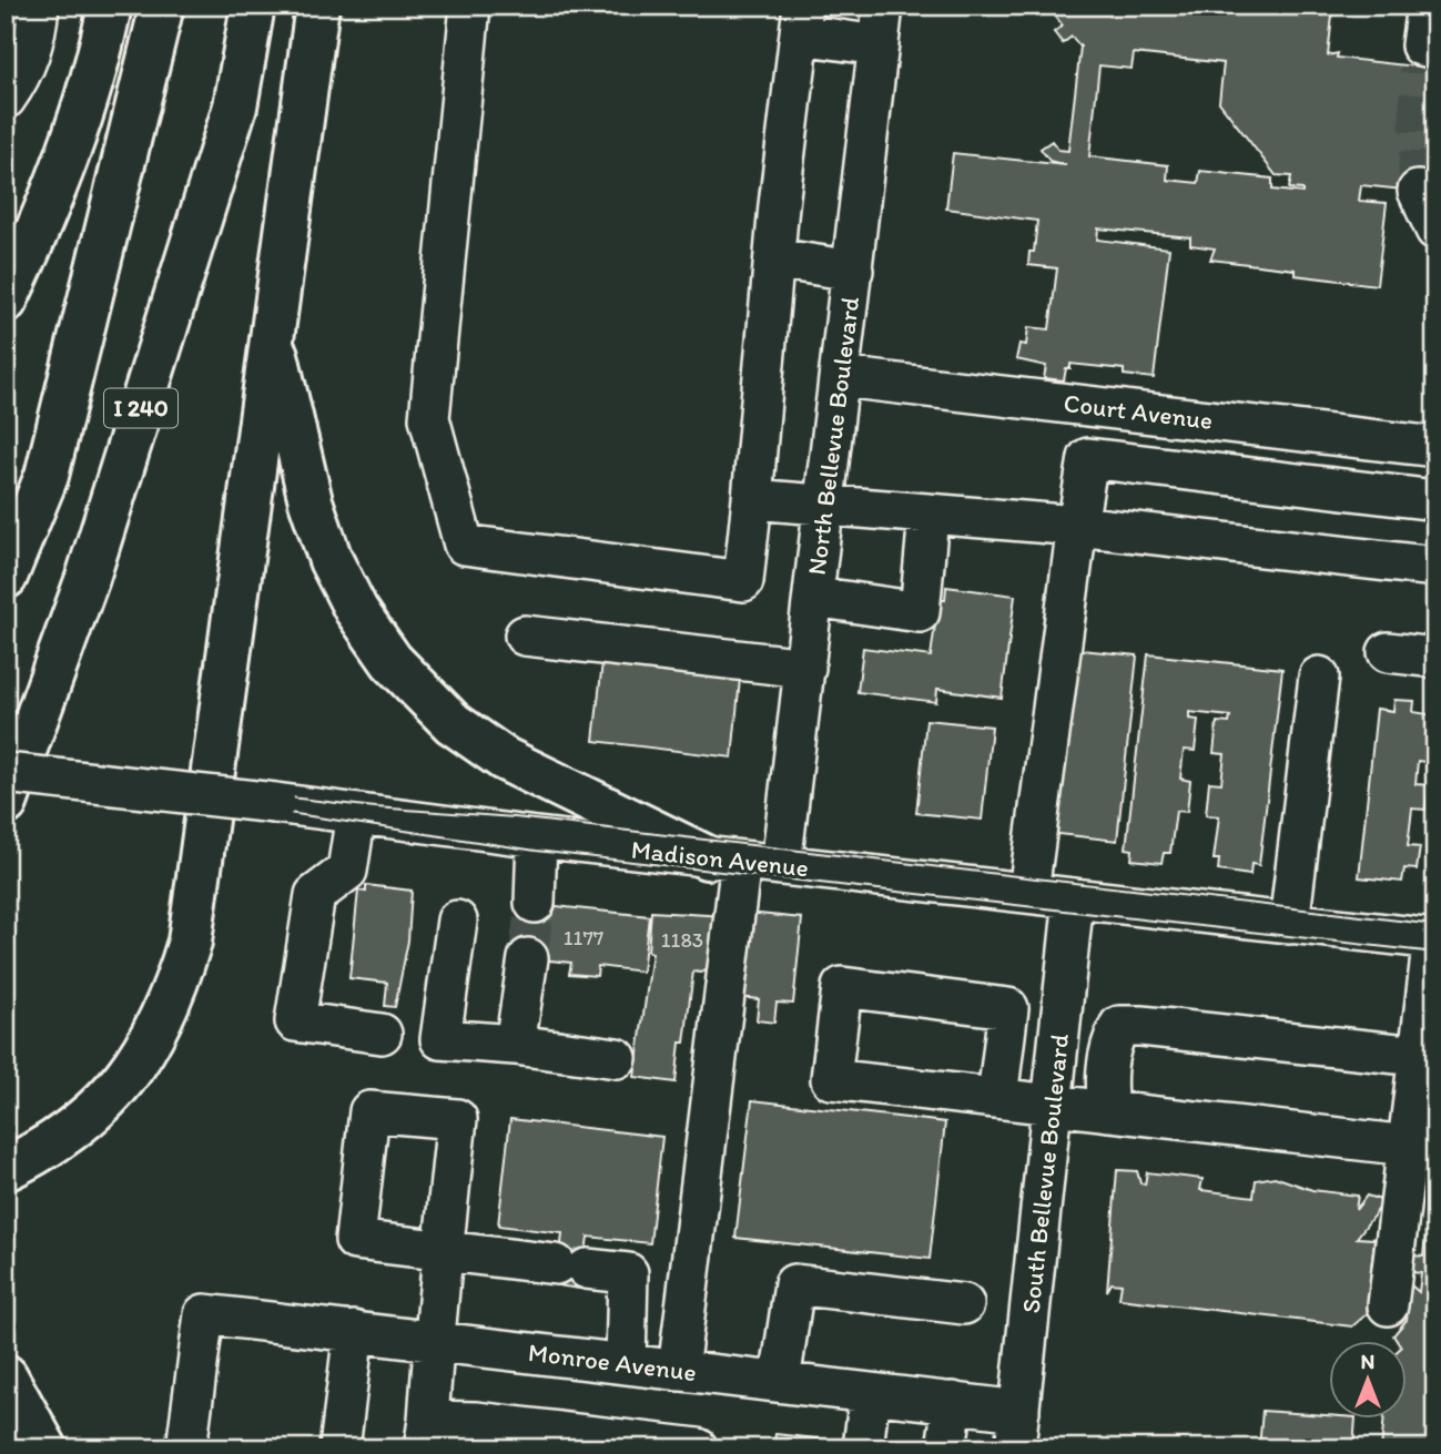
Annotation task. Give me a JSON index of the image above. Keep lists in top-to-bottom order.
{
  "streets": {
    "highway": ["I 240"],
    "street": [
      "Court Avenue",
      "North Bellevue Boulevard",
      "Madison Avenue",
      "South Bellevue Boulevard",
      "Monroe Avenue"
    ]
  },
  "crossings": [
    ["Court Avenue", "North Bellevue Boulevard"],
    ["North Bellevue Boulevard", "Madison Avenue"],
    ["Madison Avenue", "South Bellevue Boulevard"],
    ["South Bellevue Boulevard", "Monroe Avenue"]
  ],
  "house_numbers": ["1177", "1183"],
  "north": "top"
}
